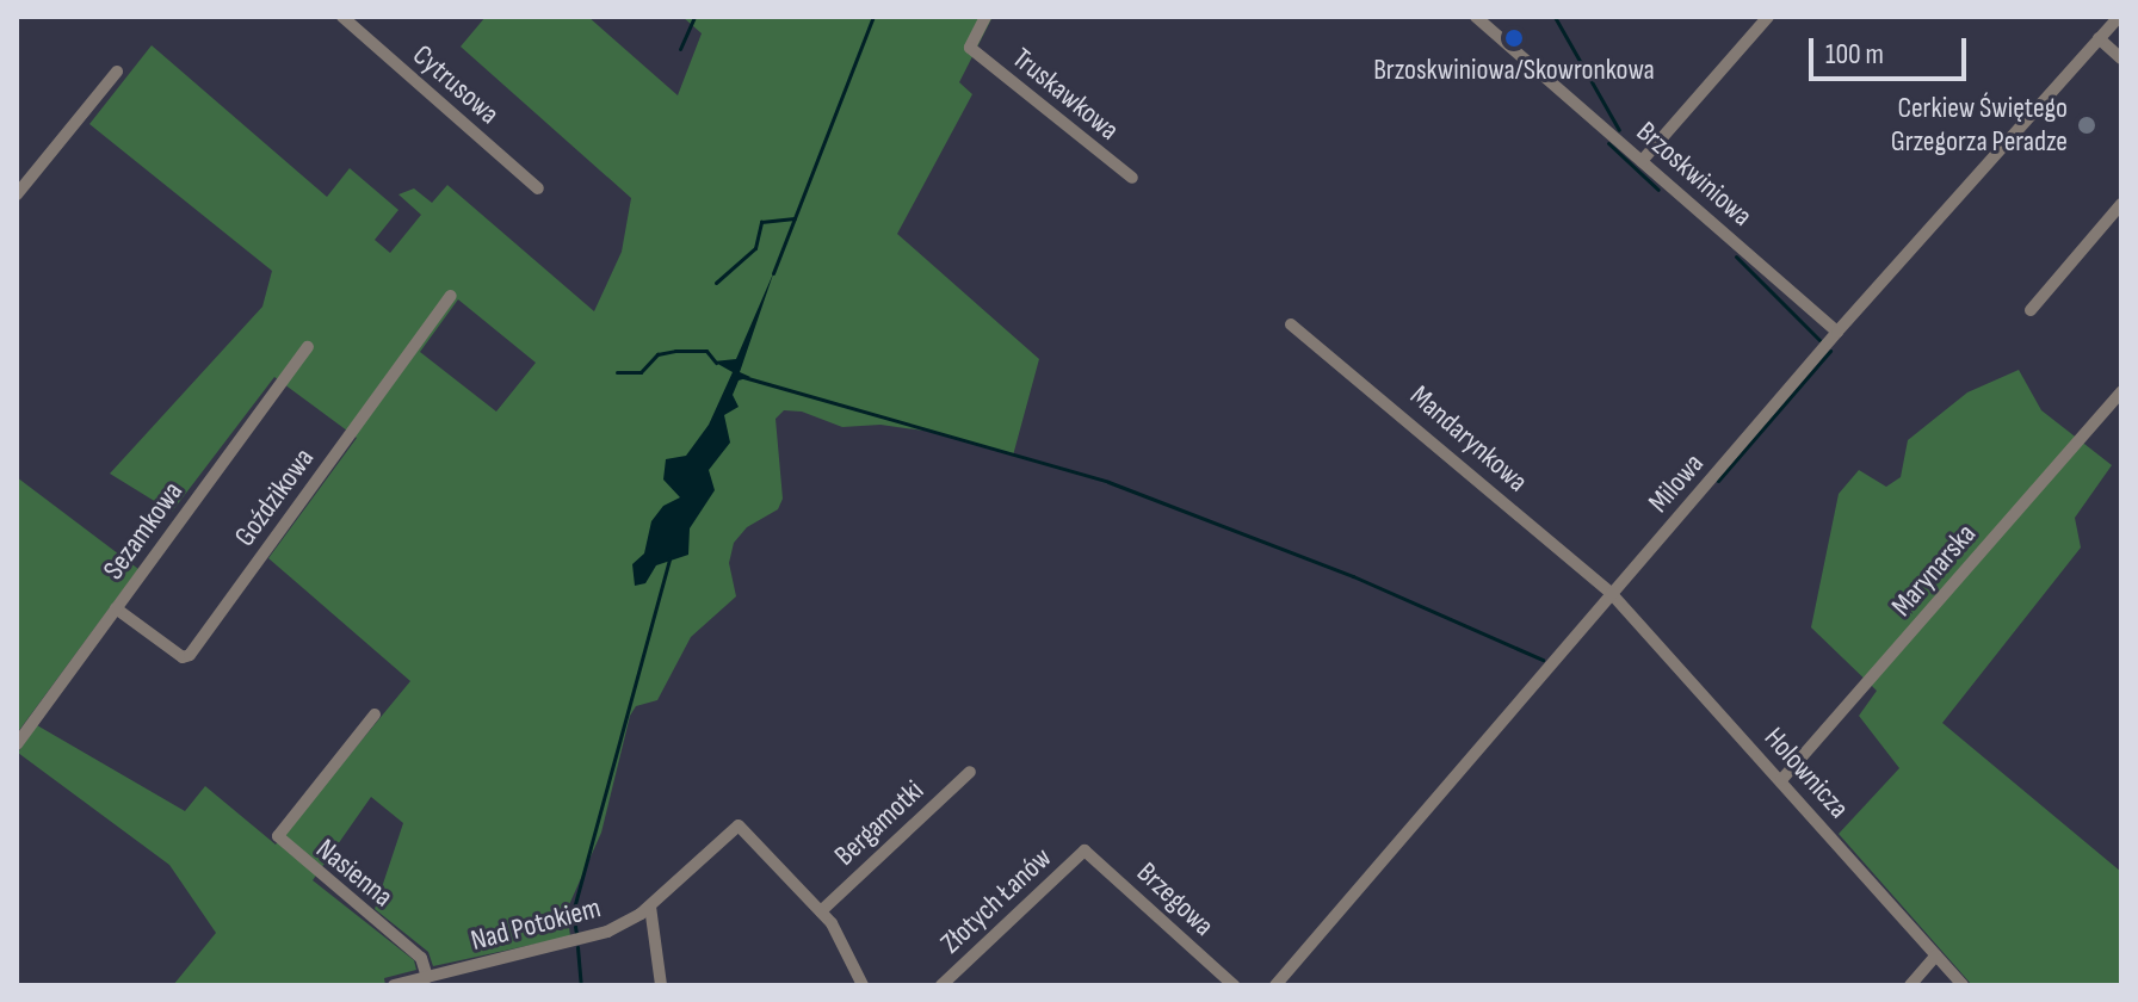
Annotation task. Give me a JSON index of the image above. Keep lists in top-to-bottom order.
{
  "streets": {
    "street": [
      "Cytrusowa",
      "Truskawkowa",
      "Brzoskwiniowa",
      "Mandarynkowa",
      "Milowa",
      "Goździkowa",
      "Sezamkowa",
      "Marynarska",
      "Holownicza",
      "Bergamotki",
      "Nasienna",
      "Brzegowa",
      "Złotych Łanów",
      "Nad Potokiem"
    ]
  },
  "crossings": [
    ["Brzoskwiniowa", "Milowa"],
    ["Mandarynkowa", "Milowa"],
    ["Mandarynkowa", "Holownicza"],
    ["Milowa", "Holownicza"],
    ["Goździkowa", "Sezamkowa"],
    ["Marynarska", "Holownicza"],
    ["Bergamotki", "Nad Potokiem"],
    ["Nasienna", "Nad Potokiem"],
    ["Brzegowa", "Złotych Łanów"]
  ],
  "places": ["Brzoskwiniowa/Skowronkowa", "Cerkiew Świętego Grzegorza Peradze"],
  "scale_bar": "100 m"
}
